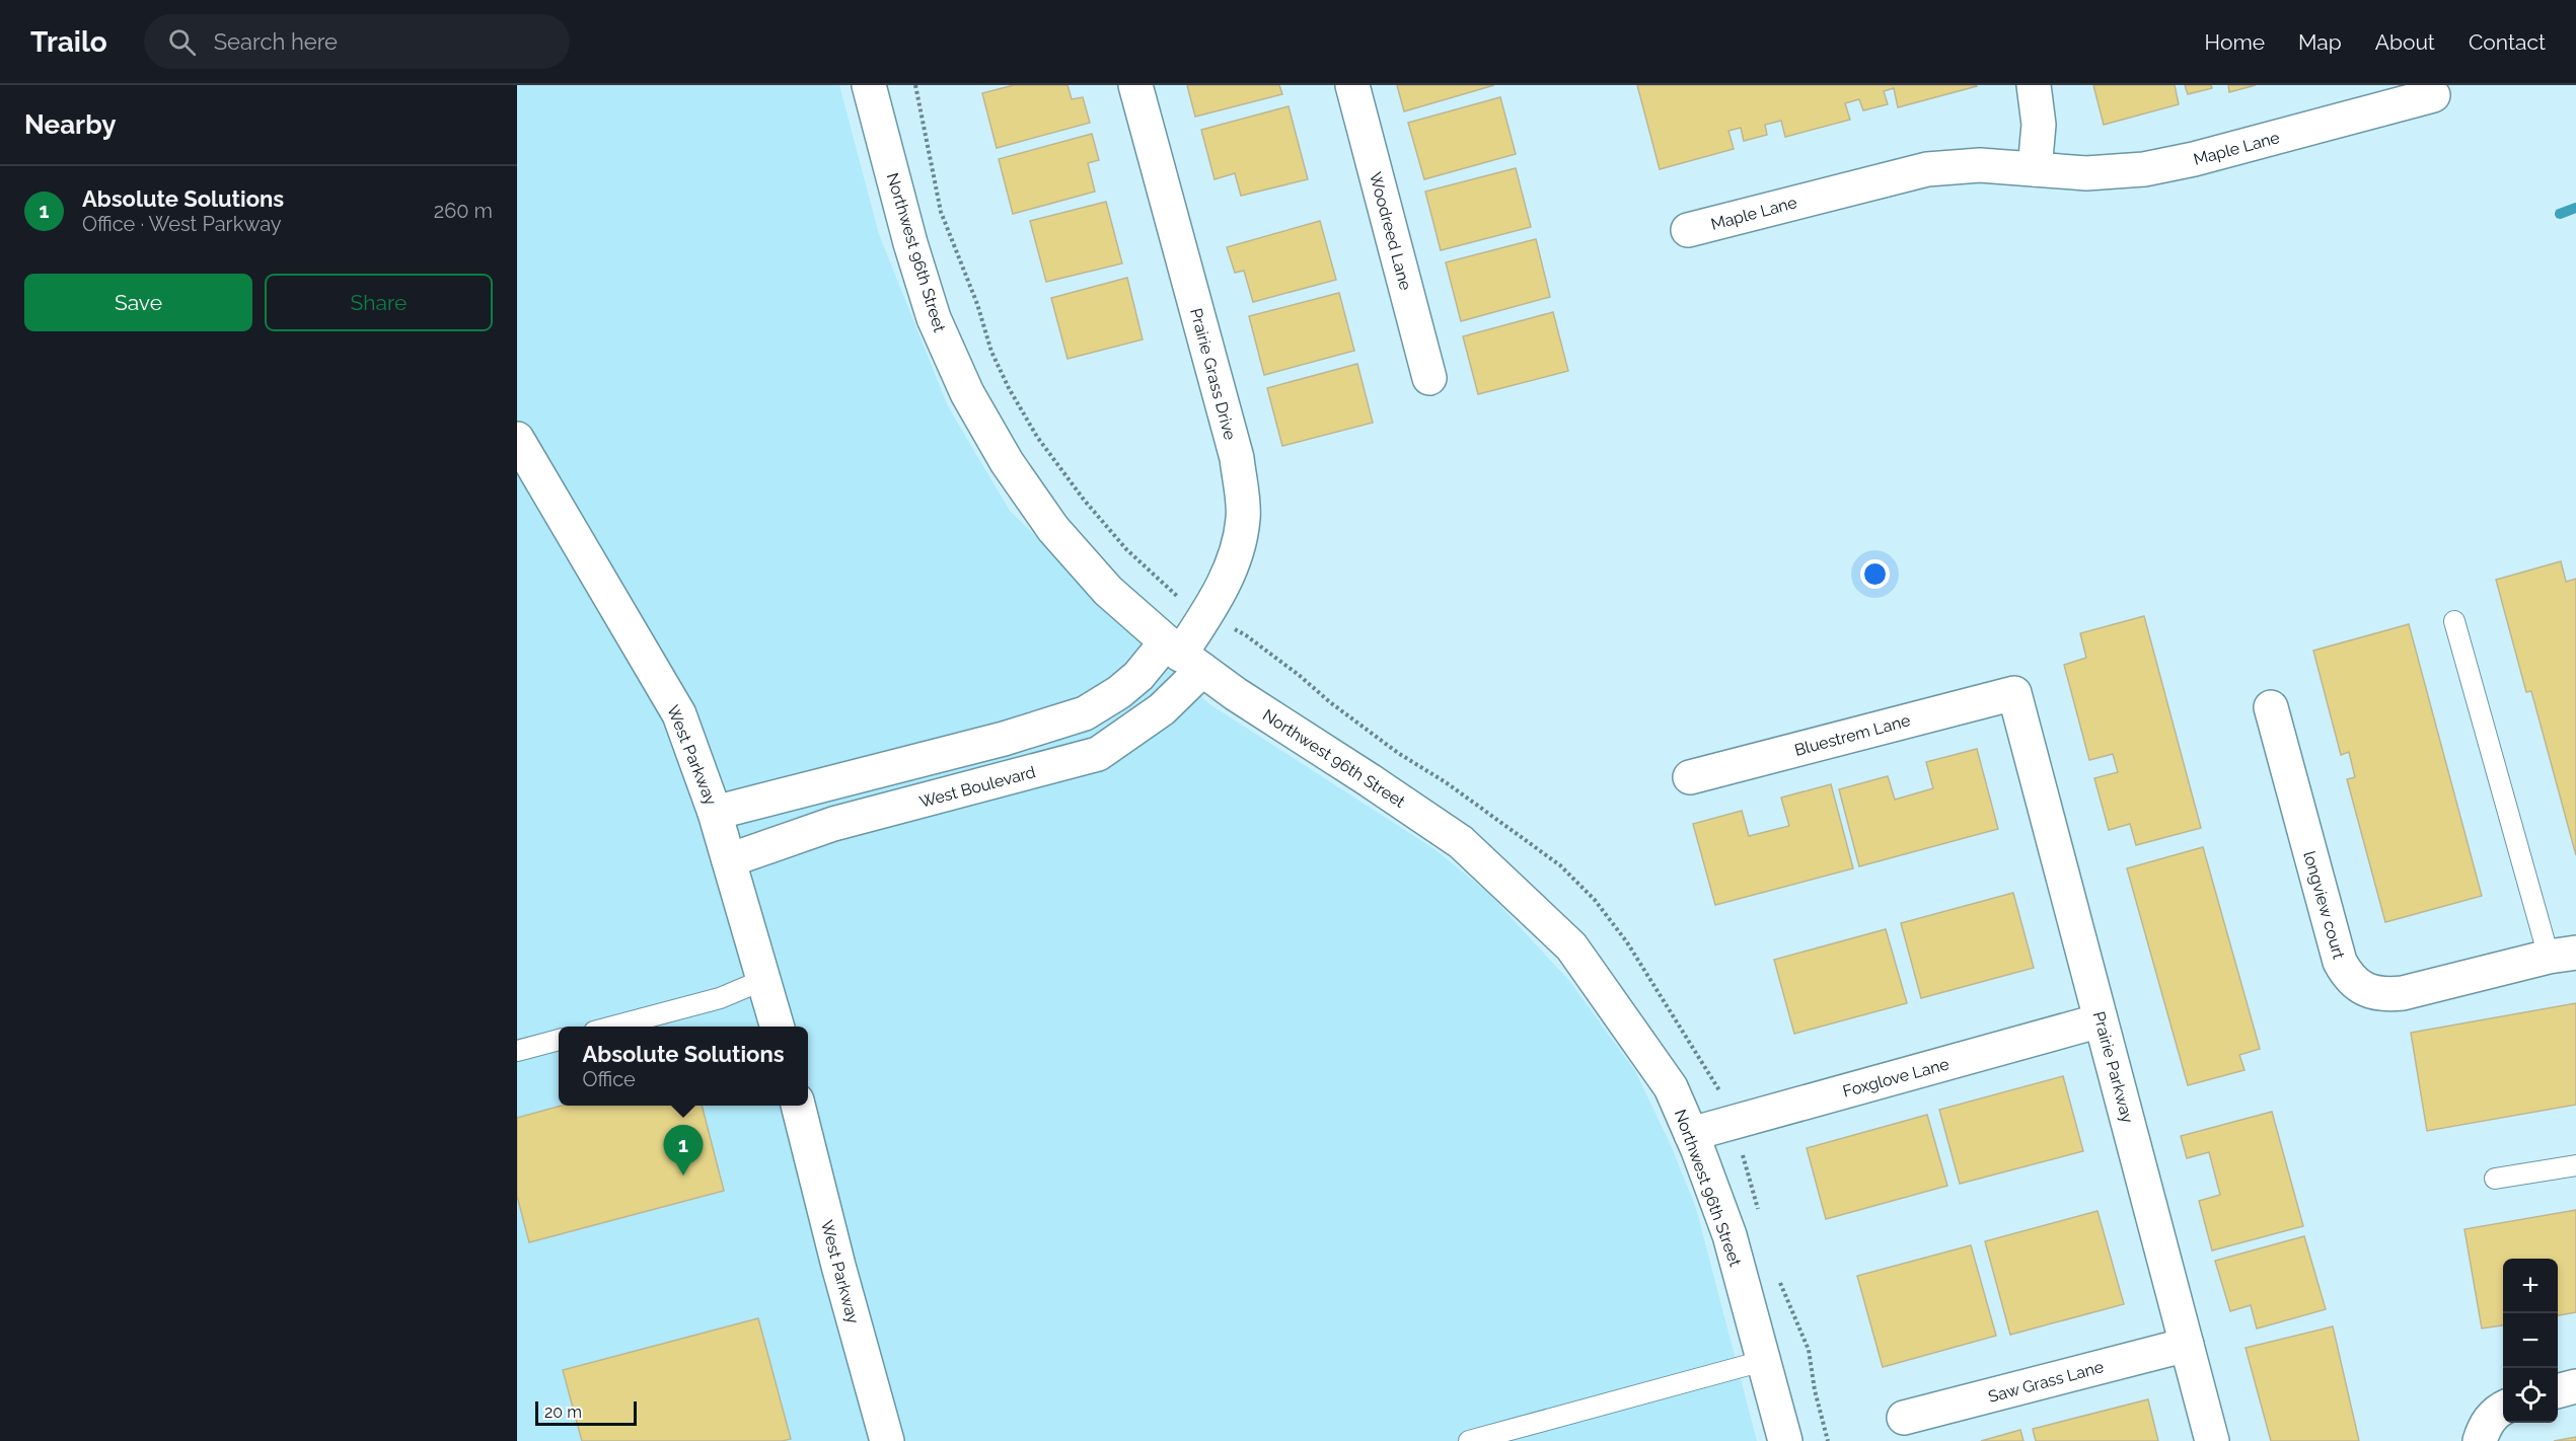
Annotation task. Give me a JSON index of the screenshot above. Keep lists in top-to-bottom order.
{
  "streets": {
    "street": [
      "Maple Lane",
      "Woodreed Lane",
      "Northwest 96th Street",
      "Prairie Grass Drive",
      "Bluestrem Lane",
      "West Parkway",
      "West Boulevard",
      "longview court",
      "Prairie Parkway",
      "Foxglove Lane",
      "Saw Grass Lane"
    ]
  },
  "crossings": [
    ["Northwest 96th Street", "Prairie Grass Drive"],
    ["Northwest 96th Street", "West Boulevard"],
    ["Northwest 96th Street", "Foxglove Lane"],
    ["Prairie Grass Drive", "West Boulevard"],
    ["Bluestrem Lane", "Prairie Parkway"],
    ["West Parkway", "West Boulevard"],
    ["Prairie Parkway", "Foxglove Lane"],
    ["Prairie Parkway", "Saw Grass Lane"]
  ],
  "scale_bar": "20 m",
  "page": {
    "header": "Trailo",
    "search": "Search here",
    "nav": [
      "Home",
      "Map",
      "About",
      "Contact"
    ],
    "heading": "Nearby",
    "list": [
      {
        "mark": "1",
        "name": "Absolute Solutions",
        "note": "Office · West Parkway",
        "value": "260 m"
      }
    ],
    "buttons": ["Save", "Share"],
    "popup": ["Absolute Solutions", "Office"],
    "pins": "1",
    "map_buttons": ["+", "−"],
    "scale": "20 m"
  }
}
